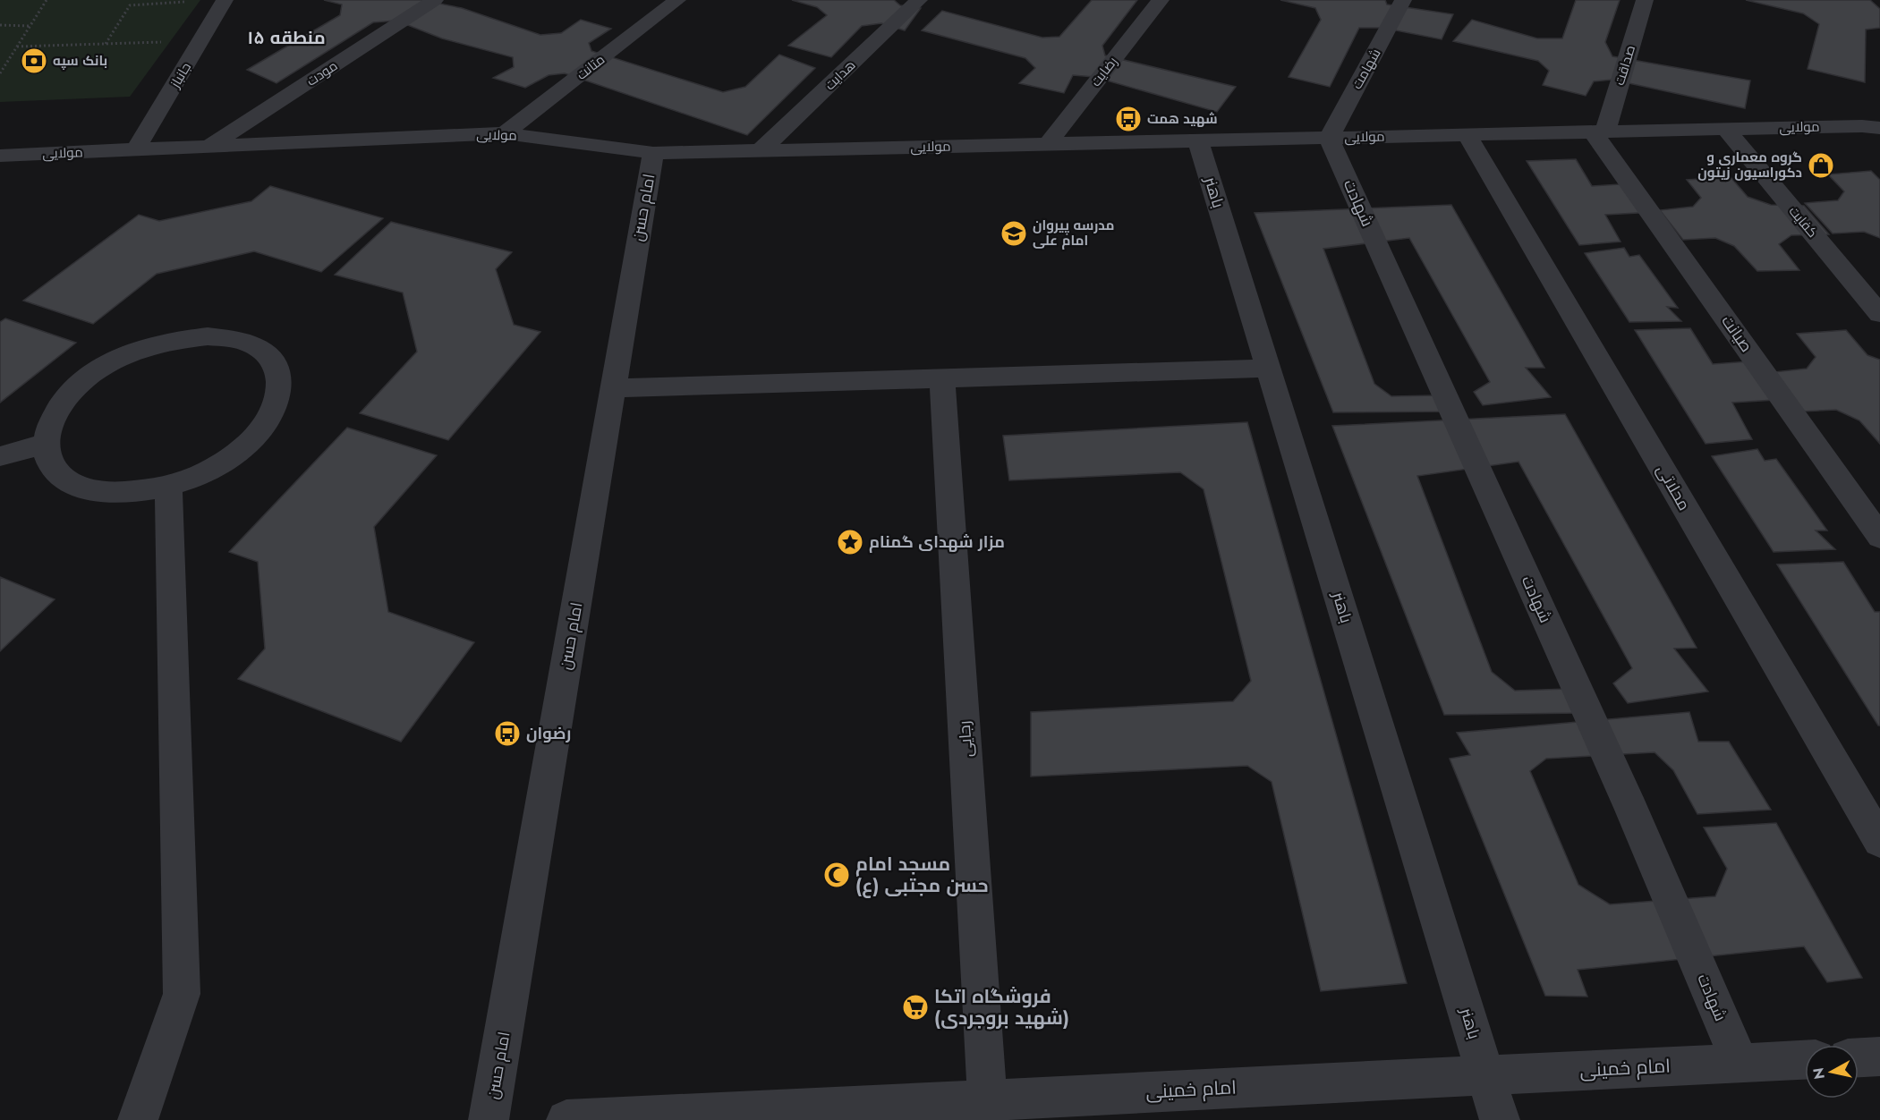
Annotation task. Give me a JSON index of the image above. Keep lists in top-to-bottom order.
{
  "streets": {
    "street": [
      "صداقت",
      "متانت",
      "شهامت",
      "رضایت",
      "مودت",
      "جانباز",
      "هدایت",
      "مولايی",
      "باهنر",
      "شهادت",
      "امام حسن",
      "کفایت",
      "صیانت",
      "محلاتی",
      "رجایی",
      "امام خمینی"
    ]
  },
  "crossings": [
    ["صداقت", "مولايی"],
    ["صداقت", "صیانت"],
    ["متانت", "مولايی"],
    ["شهامت", "مولايی"],
    ["شهامت", "شهادت"],
    ["رضایت", "مولايی"],
    ["مودت", "مولايی"],
    ["جانباز", "مولايی"],
    ["هدایت", "مولايی"],
    ["مولايی", "باهنر"],
    ["مولايی", "شهادت"],
    ["مولايی", "امام حسن"],
    ["مولايی", "کفایت"],
    ["مولايی", "صیانت"],
    ["مولايی", "محلاتی"],
    ["باهنر", "امام خمینی"],
    ["شهادت", "امام خمینی"],
    ["رجایی", "امام خمینی"]
  ],
  "districts": ["منطقه ۱۵"],
  "places": {
    "bank": ["بانک سپه"],
    "bus stop": ["شهید همت", "رضوان"],
    "shop": ["گروه معماری و دکوراسیون زیتون"],
    "school or university": ["مدرسه پیروان امام علی"],
    "place": ["مزار شهدای گمنام"],
    "mosque": ["مسجد امام حسن مجتبی (ع)"],
    "supermarket": ["فروشگاه اتکا (شهید بروجردی)"]
  },
  "north": "left"
}
